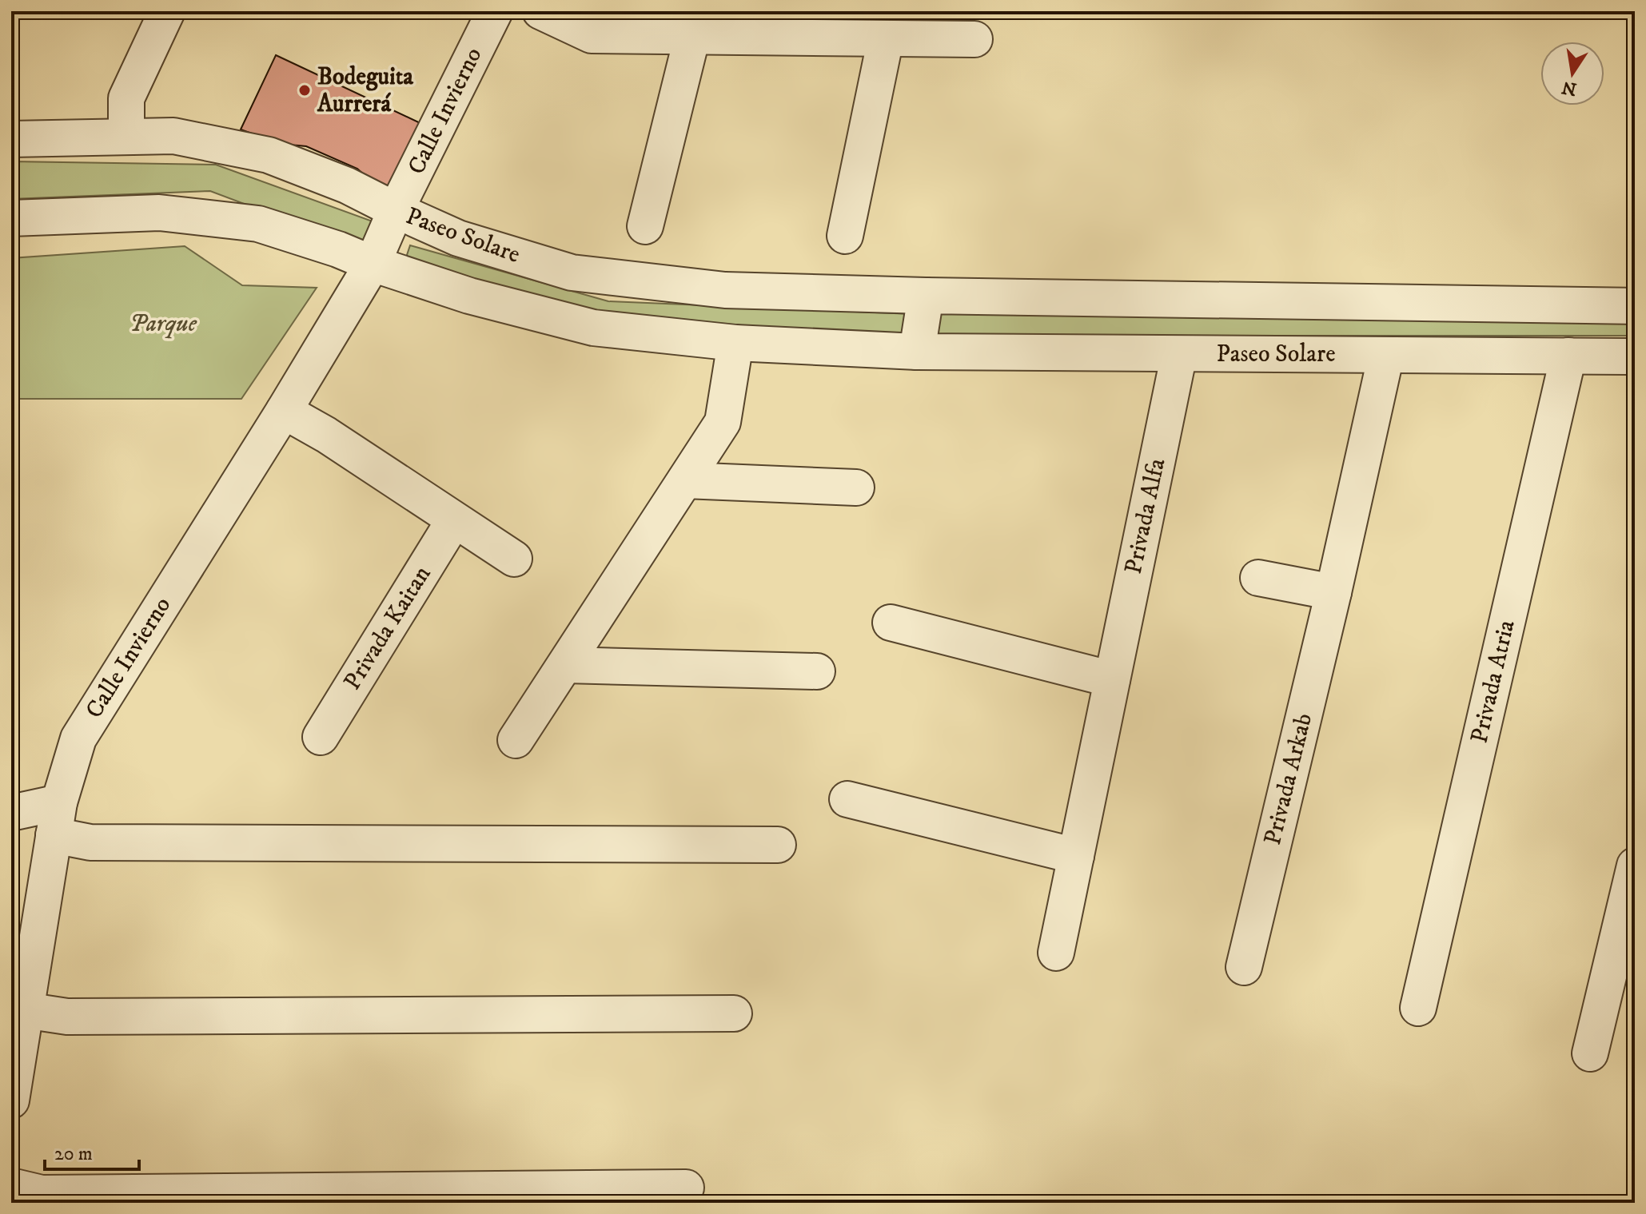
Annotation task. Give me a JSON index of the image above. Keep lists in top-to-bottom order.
{
  "streets": {
    "street": [
      "Calle Invierno",
      "Paseo Solare",
      "Privada Alfa",
      "Privada Kaitan",
      "Privada Atria",
      "Privada Arkab"
    ]
  },
  "crossings": [
    ["Calle Invierno", "Paseo Solare"],
    ["Paseo Solare", "Privada Alfa"],
    ["Paseo Solare", "Privada Atria"],
    ["Paseo Solare", "Privada Arkab"]
  ],
  "parks": ["Parque"],
  "places": ["Bodeguita Aurrerá"],
  "scale_bar": "20 m",
  "north": "bottom"
}
